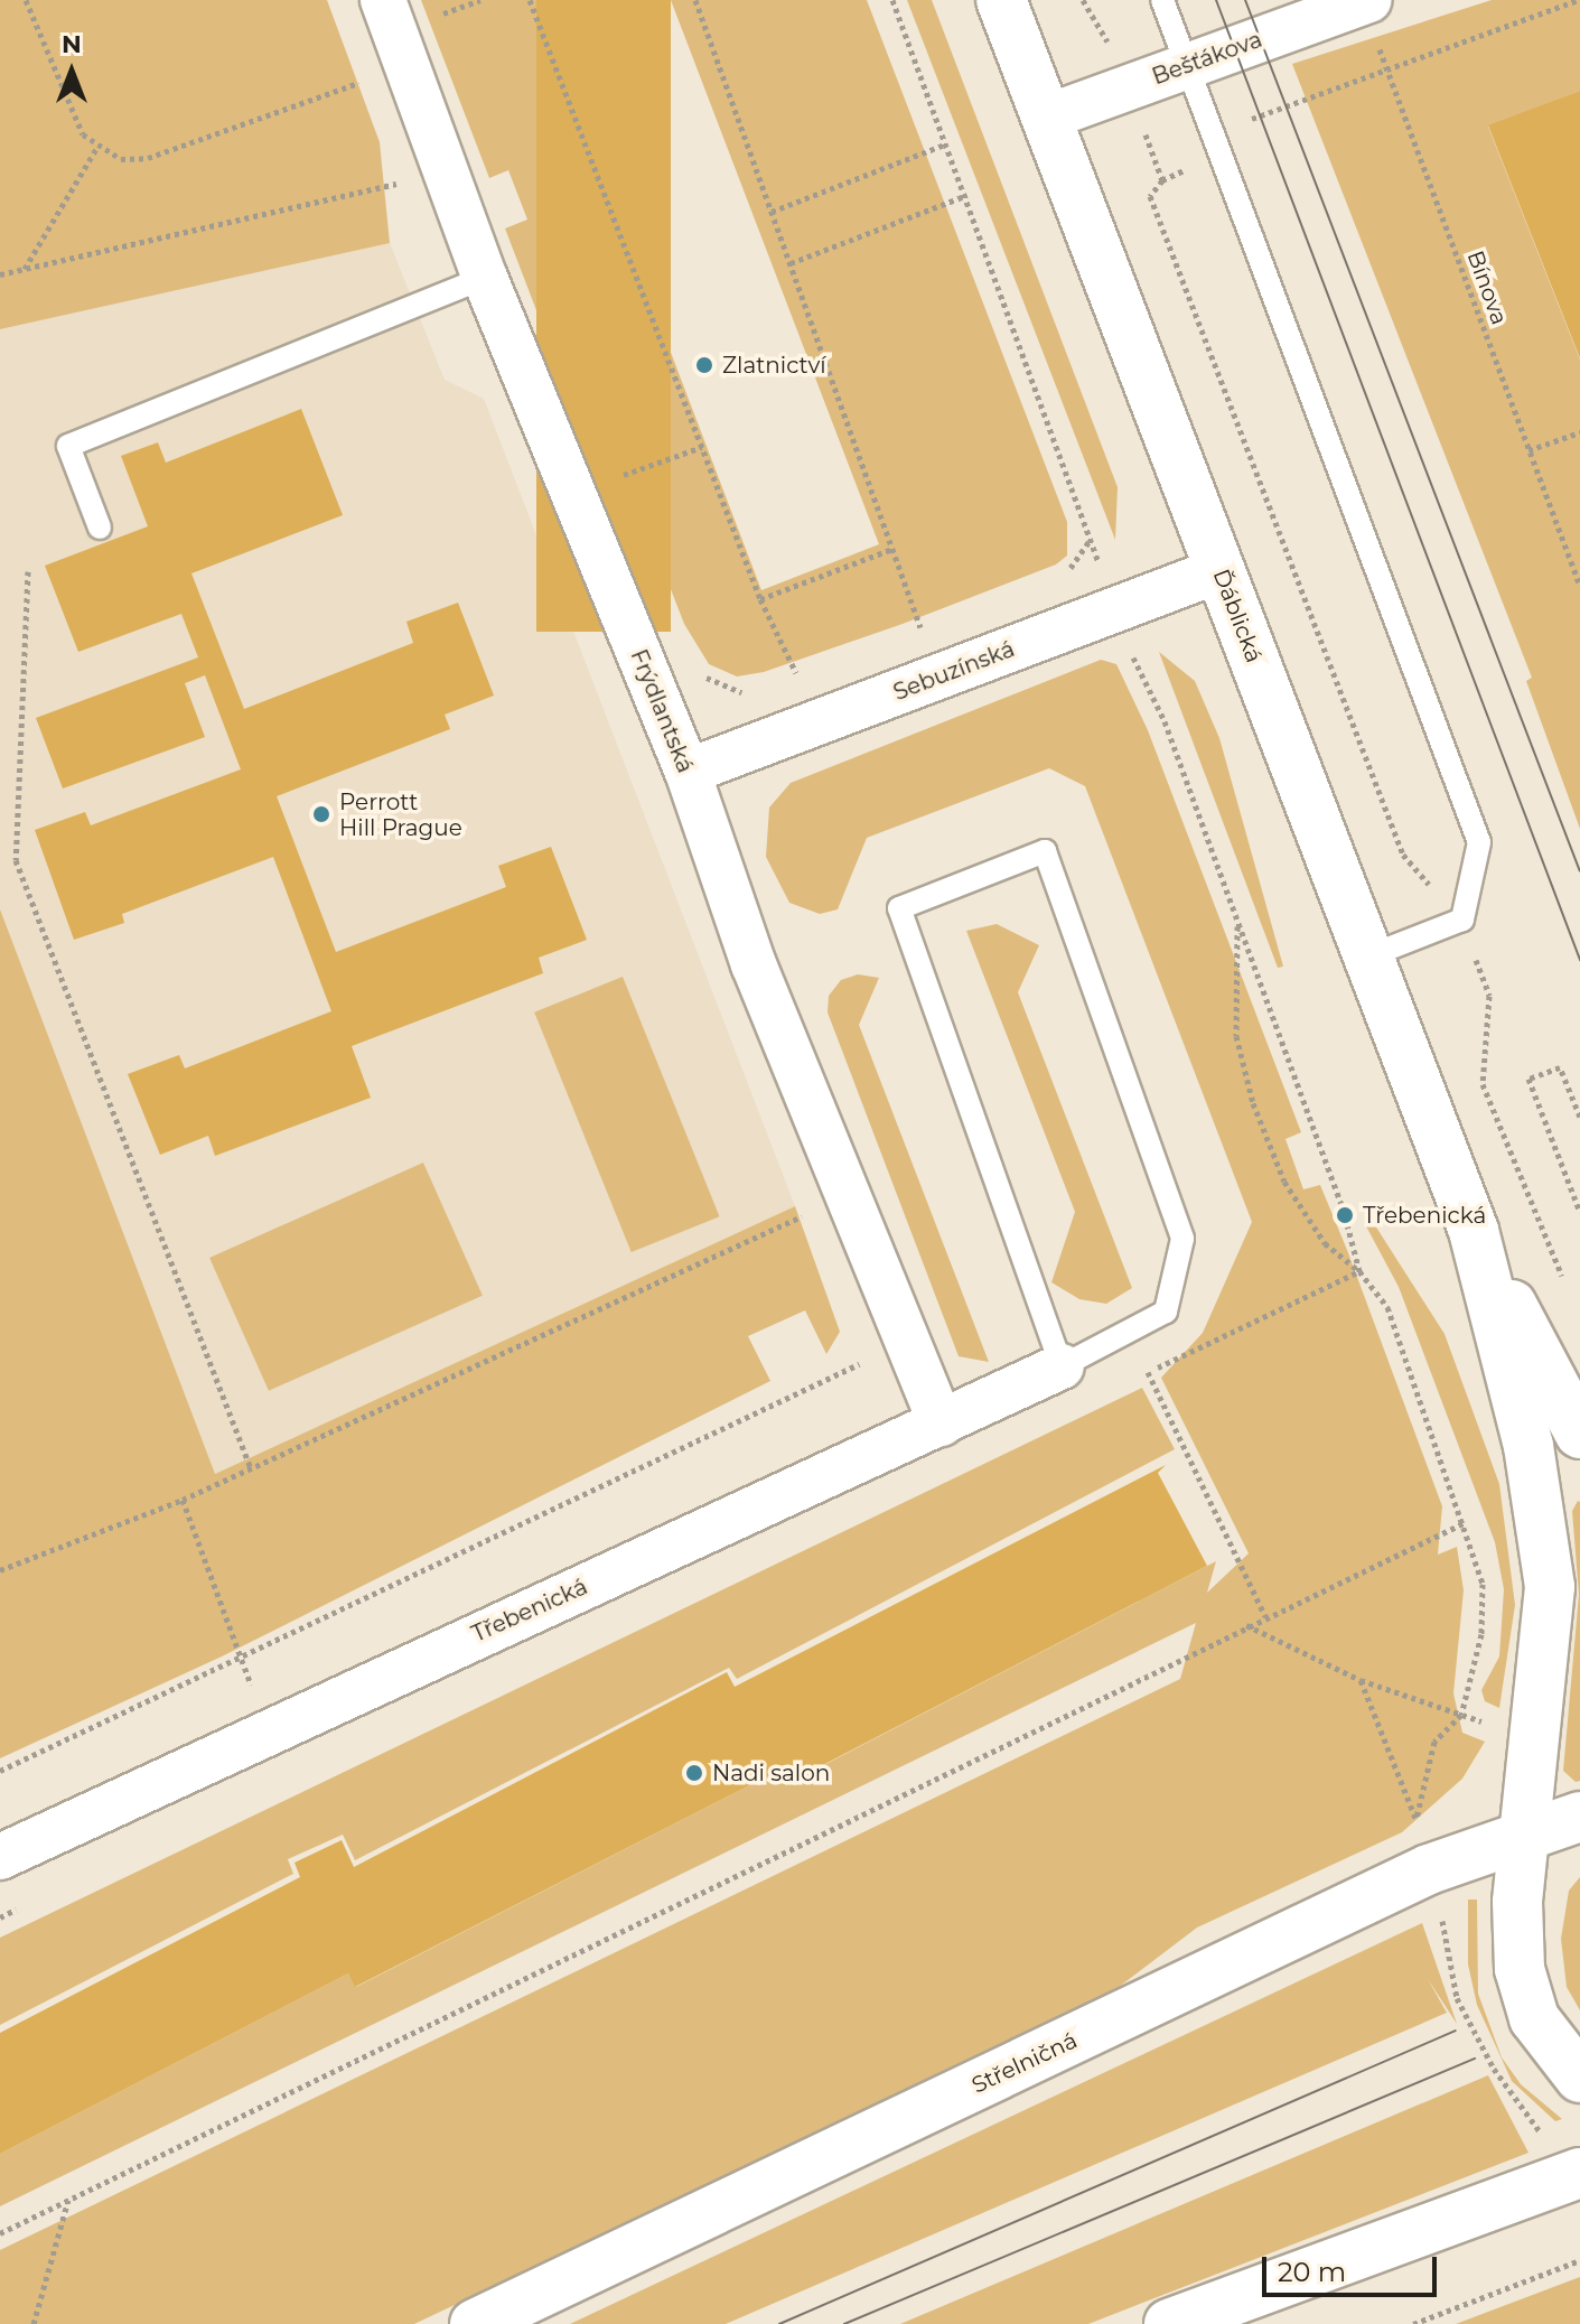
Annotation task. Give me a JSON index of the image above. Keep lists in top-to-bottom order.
{
  "streets": {
    "main road": ["Ďáblická", "Střelničná"],
    "street": [
      "Bešťákova",
      "Sebuzínská",
      "Frýdlantská",
      "Třebenická"
    ],
    "path": ["Bínova"]
  },
  "crossings": [
    ["Bešťákova", "Bínova"],
    ["Bešťákova", "Ďáblická"],
    ["Ďáblická", "Sebuzínská"],
    ["Sebuzínská", "Frýdlantská"],
    ["Frýdlantská", "Třebenická"]
  ],
  "places": [
    "Zlatnictví",
    "Perrott Hill Prague",
    "Třebenická",
    "Nadi salon"
  ],
  "scale_bar": "20 m",
  "north": "top"
}
